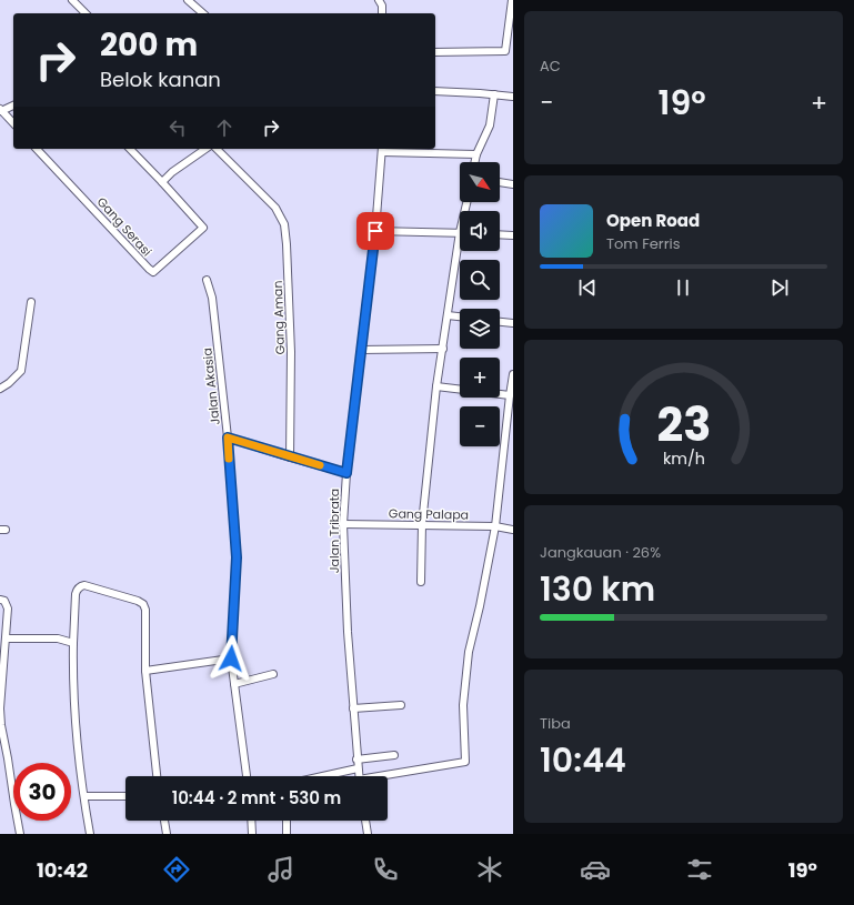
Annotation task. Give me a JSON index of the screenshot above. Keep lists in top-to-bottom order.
{
  "streets": {
    "street": [
      "Gang Serasi",
      "Gang Aman",
      "Jalan Akasia",
      "Gang Palapa",
      "Jalan Tribrata"
    ]
  },
  "crossings": [
    ["Gang Palapa", "Jalan Tribrata"]
  ],
  "north": "bottom right",
  "page": {
    "tile": [
      "AC",
      ["Jangkauan · 26%", "130 km"],
      ["Tiba", "10:44"]
    ],
    "turn": ["200 m", "Belok kanan"],
    "heat": ["−", "19°", "+"],
    "map_buttons": ["+", "−"],
    "song": ["Open Road", "Tom Ferris"],
    "limit": "30",
    "trip": "10:44 · 2 mnt · 530 m",
    "tabs": ["10:42", "19°"],
    "gauge": ["23", "km/h"]
  }
}
